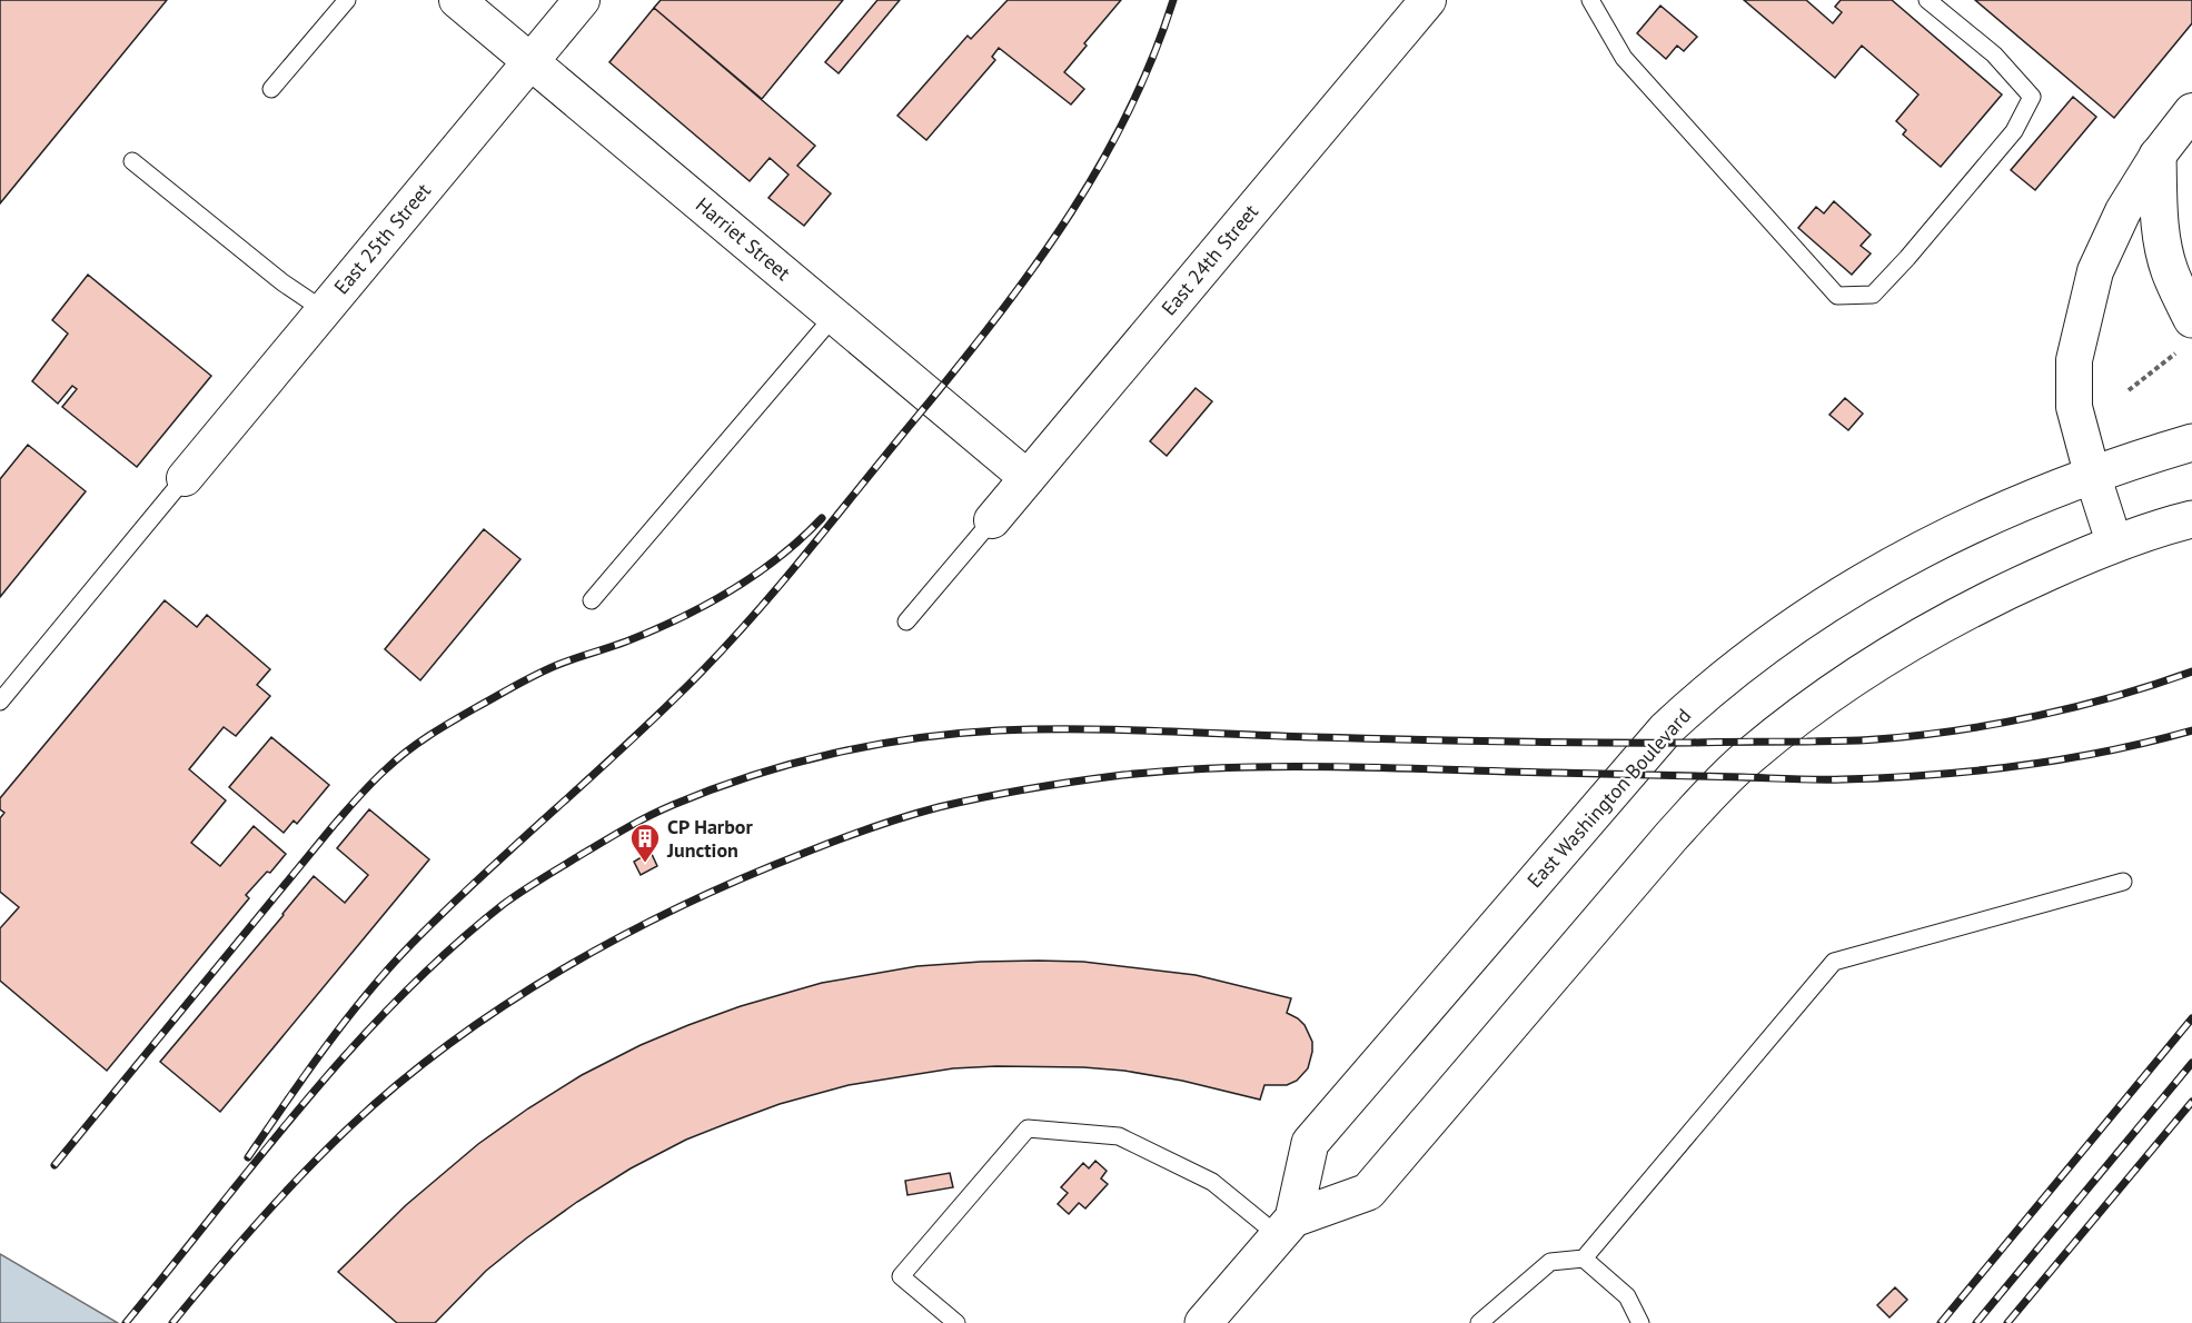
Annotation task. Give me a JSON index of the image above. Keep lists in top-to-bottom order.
{
  "streets": {
    "main road": ["East Washington Boulevard"],
    "street": ["East 25th Street", "Harriet Street", "East 24th Street"]
  },
  "crossings": [
    ["East 25th Street", "Harriet Street"],
    ["Harriet Street", "East 24th Street"]
  ],
  "places": {
    "building": ["CP Harbor Junction"]
  }
}
